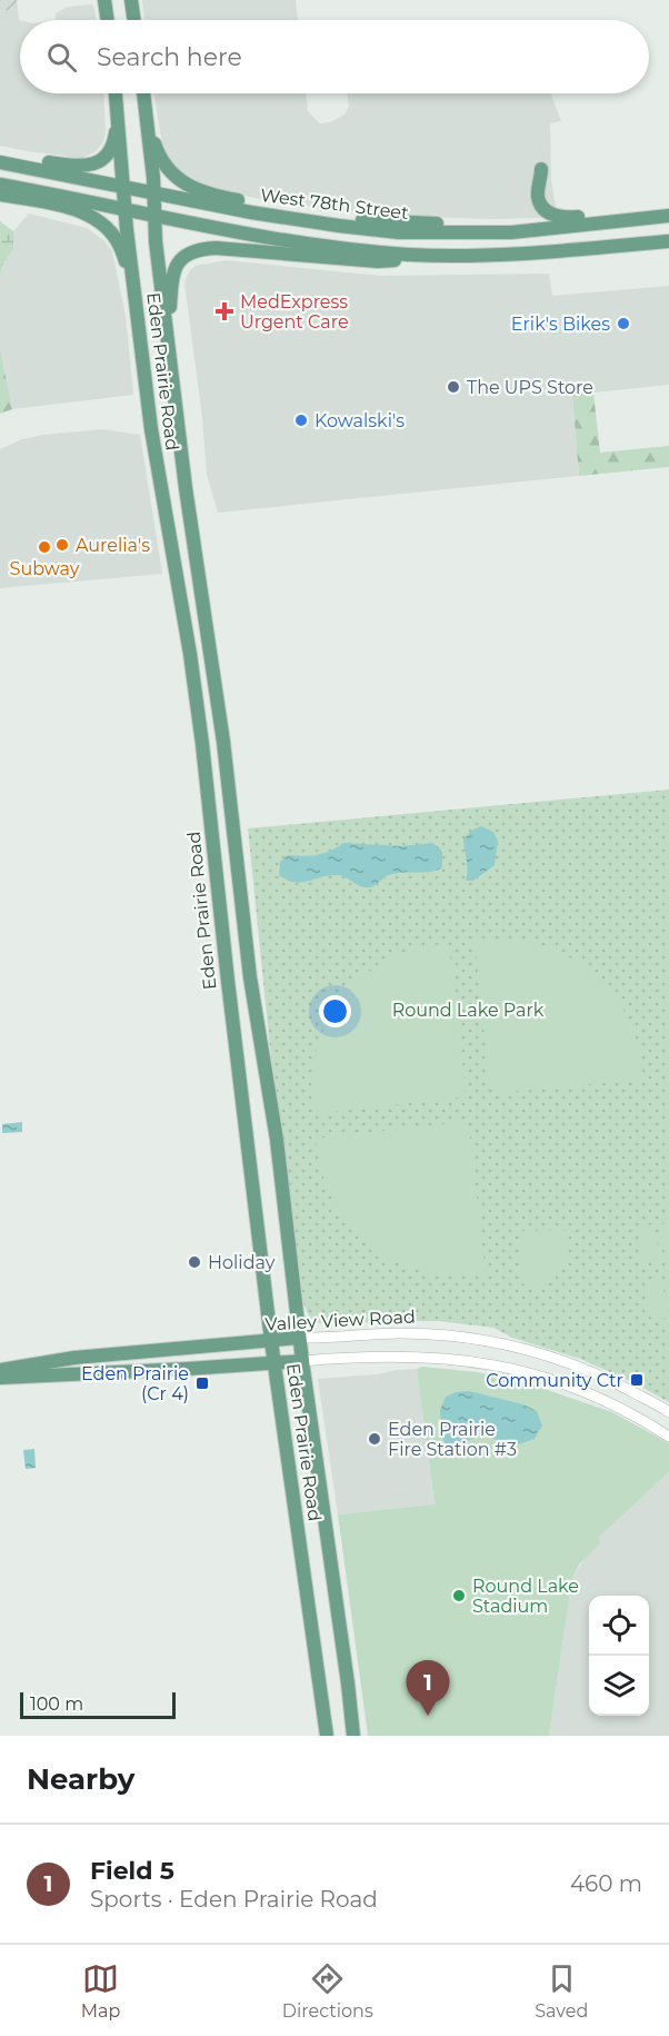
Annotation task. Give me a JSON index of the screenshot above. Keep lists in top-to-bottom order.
{
  "streets": {
    "main road": ["West 78th Street", "Eden Prairie Road", "Valley View Road"]
  },
  "crossings": [
    ["West 78th Street", "Eden Prairie Road"],
    ["Eden Prairie Road", "Valley View Road"]
  ],
  "parks": ["Round Lake Park"],
  "places": {
    "health": ["MedExpress Urgent Care"],
    "other": [
      "Erik's Bikes",
      "The UPS Store",
      "Kowalski's",
      "Aurelia's",
      "Subway",
      "Holiday",
      "Eden Prairie Fire Station #3",
      "Round Lake Stadium"
    ],
    "transit": ["Community Ctr", "Eden Prairie (Cr 4)"]
  },
  "scale_bar": "100 m",
  "page": {
    "search": "Search here",
    "pins": "1",
    "scale": "100 m",
    "heading": "Nearby",
    "list": [
      {
        "mark": "1",
        "name": "Field 5",
        "note": "Sports · Eden Prairie Road",
        "value": "460 m"
      }
    ],
    "nav": ["Map", "Directions", "Saved"]
  }
}
